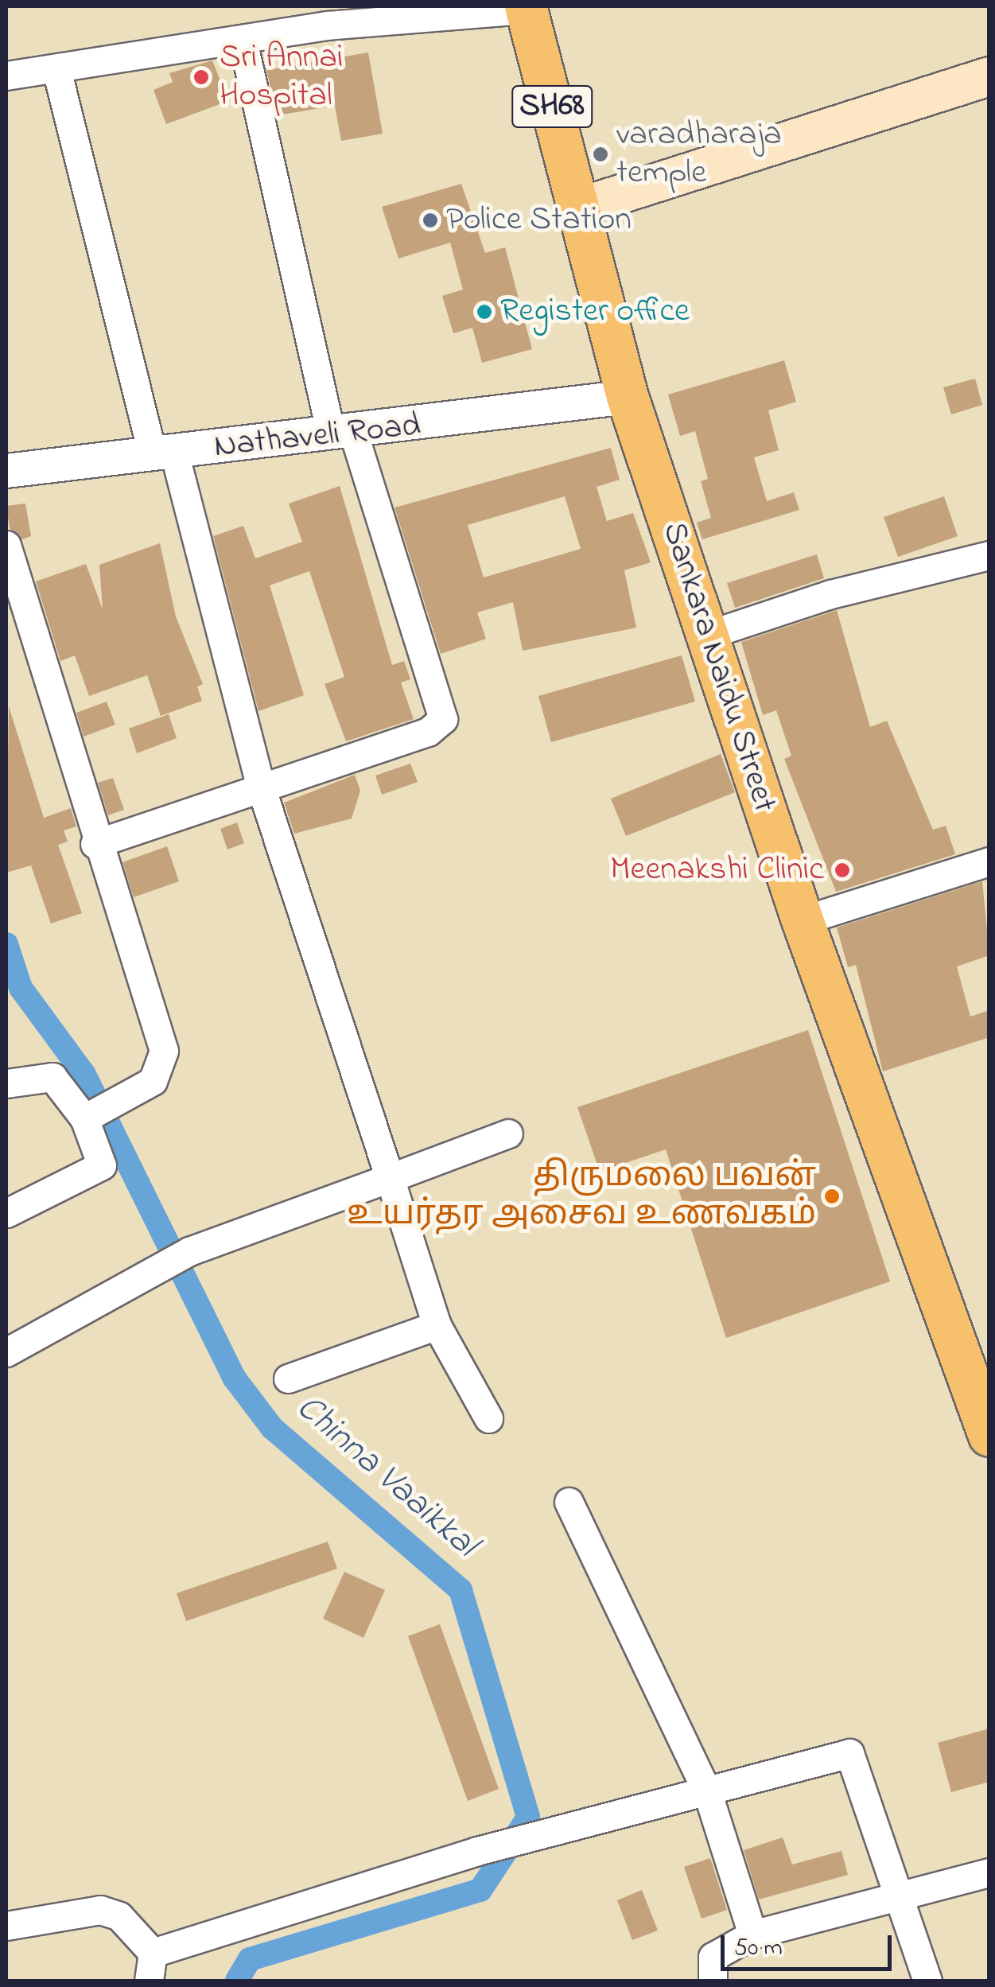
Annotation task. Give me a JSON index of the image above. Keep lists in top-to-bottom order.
{
  "streets": {
    "main road": ["SH68", "Sankara Naidu Street"],
    "street": ["Nathaveli Road"]
  },
  "crossings": [
    ["SH68", "Sankara Naidu Street"],
    ["Nathaveli Road", "Sankara Naidu Street"]
  ],
  "water": ["Chinna Vaaikkal"],
  "places": [
    "Sri Annai Hospital",
    "varadharaja temple",
    "Police Station",
    "Register office",
    "Meenakshi Clinic",
    "திருமலை பவன் உயர்தர அசைவ உணவகம்"
  ],
  "scale_bar": "50 m"
}
